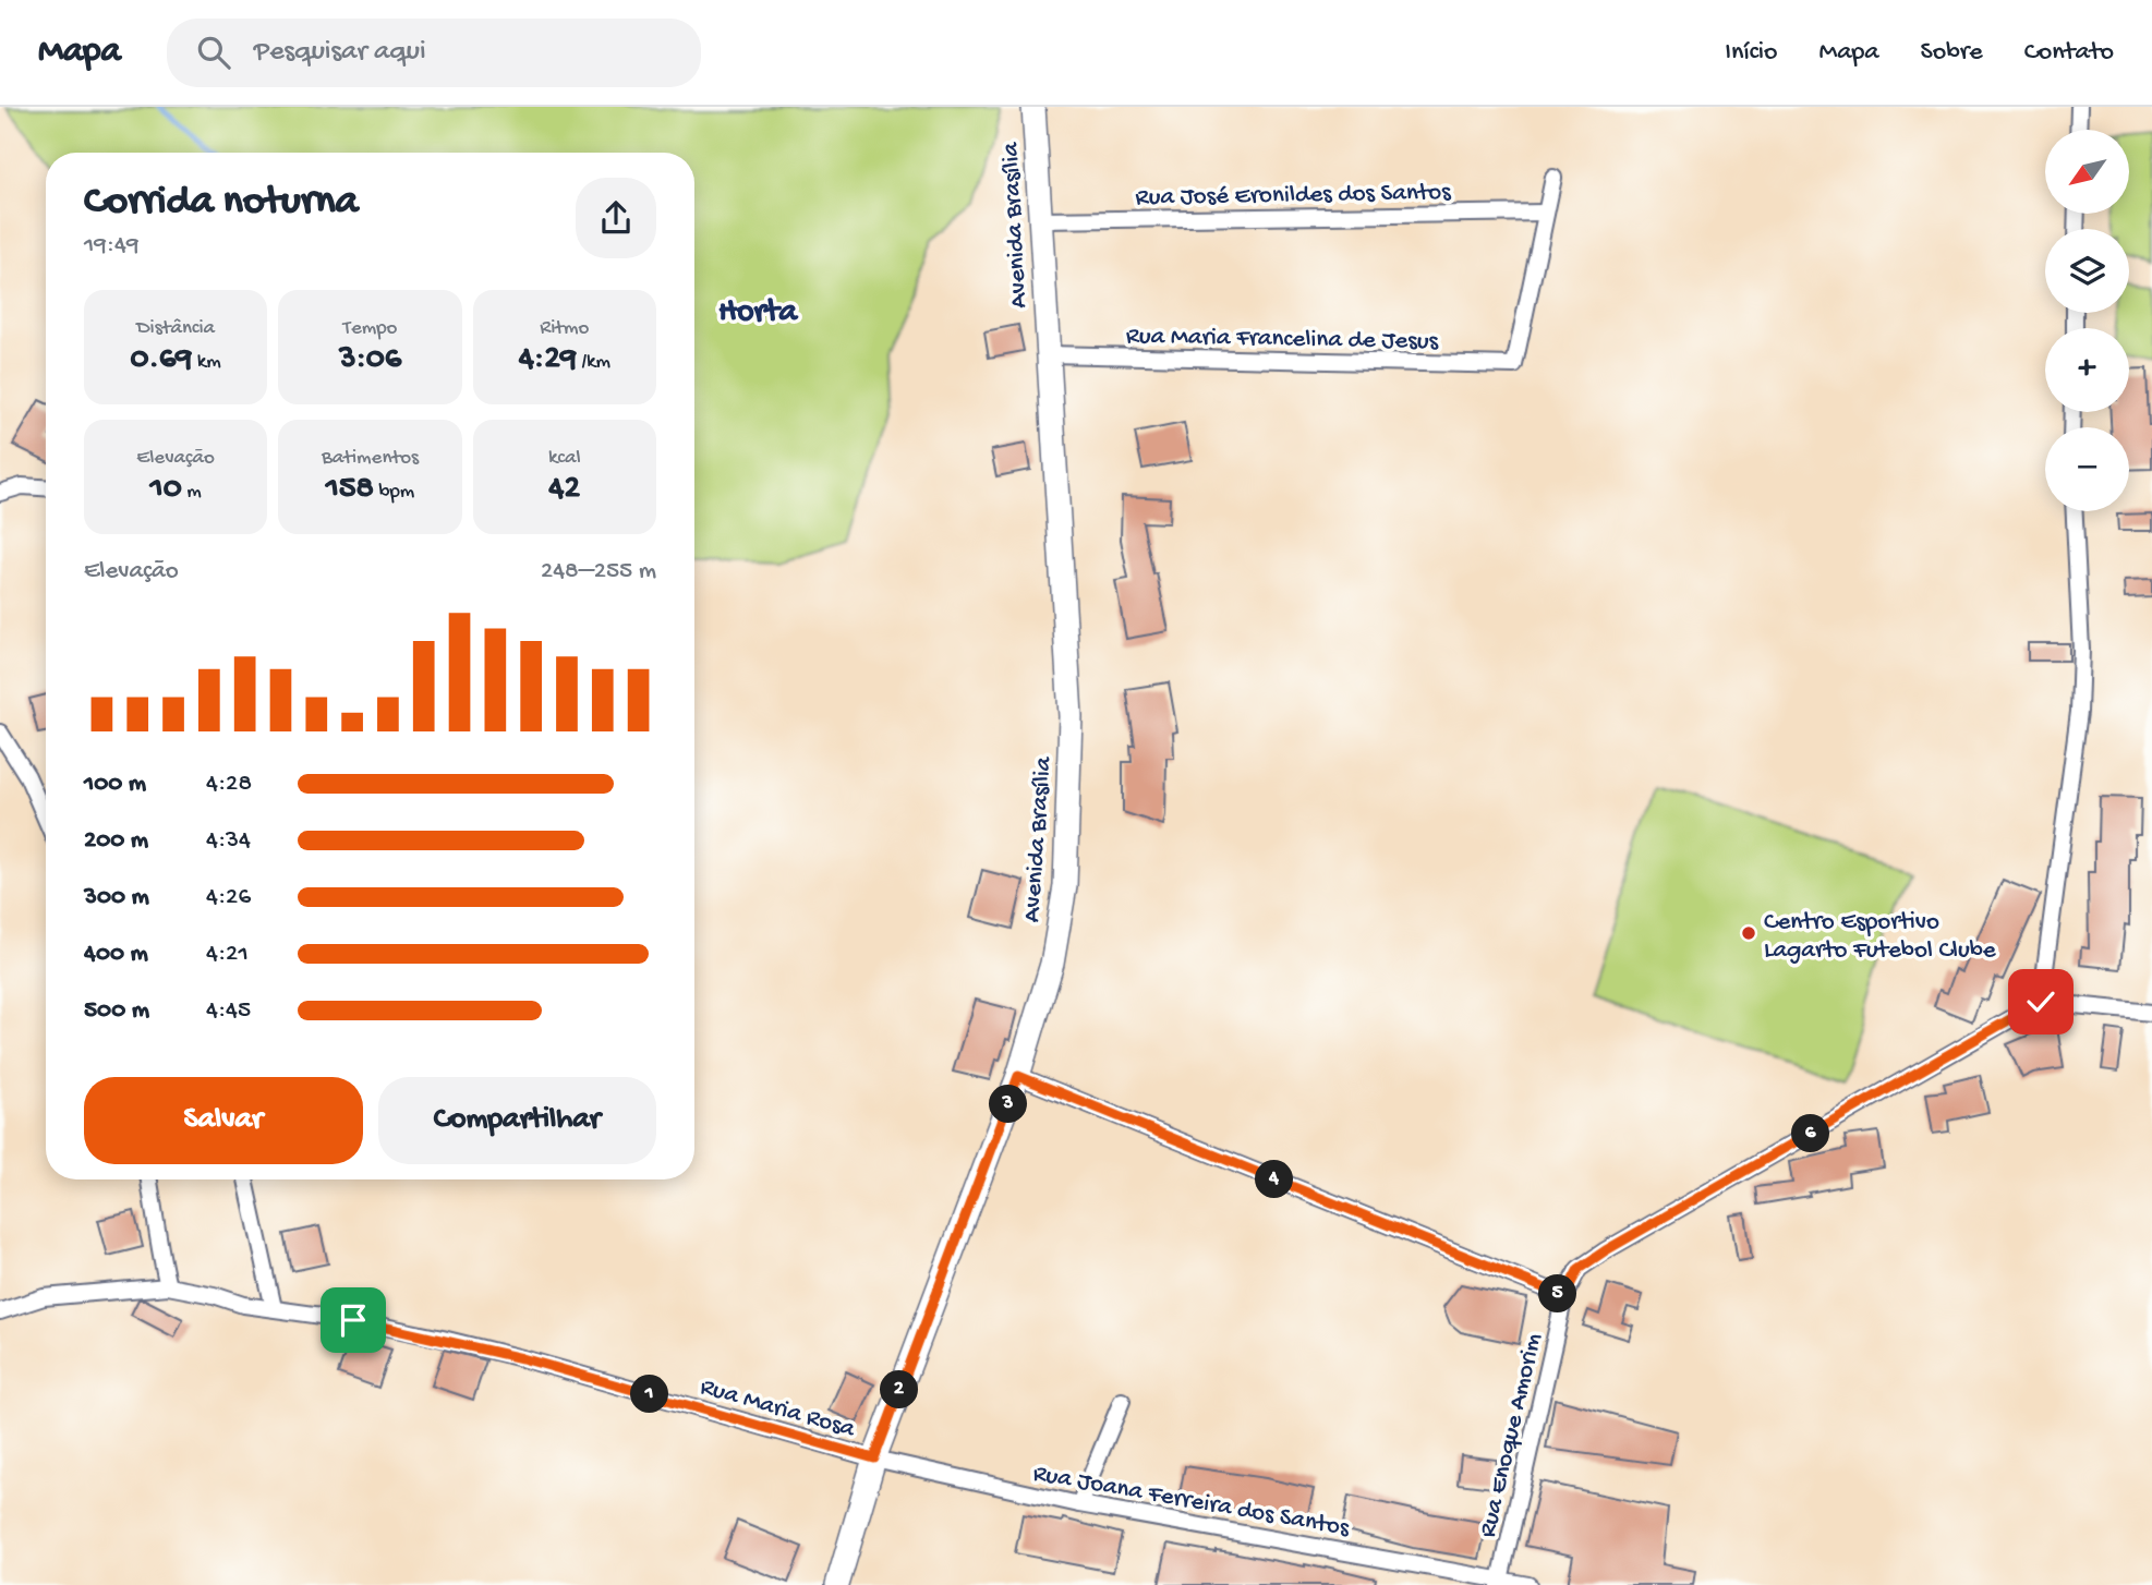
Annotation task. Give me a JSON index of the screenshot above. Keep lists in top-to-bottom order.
{
  "streets": {
    "main road": ["Avenida Brasília"],
    "street": [
      "Rua José Eronildes dos Santos",
      "Rua Maria Francelina de Jesus",
      "Rua Maria Rosa",
      "Rua Enoque Amorim",
      "Rua Joana Ferreira dos Santos"
    ]
  },
  "crossings": [
    ["Rua José Eronildes dos Santos", "Avenida Brasília"],
    ["Rua José Eronildes dos Santos", "Rua Maria Francelina de Jesus"],
    ["Avenida Brasília", "Rua Maria Francelina de Jesus"],
    ["Avenida Brasília", "Rua Maria Rosa"],
    ["Avenida Brasília", "Rua Joana Ferreira dos Santos"],
    ["Rua Maria Rosa", "Rua Joana Ferreira dos Santos"],
    ["Rua Enoque Amorim", "Rua Joana Ferreira dos Santos"]
  ],
  "districts": ["Horta"],
  "places": ["Centro Esportivo Lagarto Futebol Clube"],
  "north": "bottom left",
  "page": {
    "header": "Mapa",
    "search": "Pesquisar aqui",
    "nav": [
      "Início",
      "Mapa",
      "Sobre",
      "Contato"
    ],
    "map_buttons": ["+", "−"],
    "heading": ["Corrida noturna", "19:49"],
    "stats": [
      ["Distância", "0.69 km"],
      ["Tempo", "3:06"],
      ["Ritmo", "4:29 /km"],
      ["Elevação", "10 m"],
      ["Batimentos", "158 bpm"],
      ["kcal", "42"]
    ],
    "chart": ["Elevação", "248–255 m"],
    "list": [
      {
        "name": "100 m",
        "note": "4:28"
      },
      {
        "name": "200 m",
        "note": "4:34"
      },
      {
        "name": "300 m",
        "note": "4:26"
      },
      {
        "name": "400 m",
        "note": "4:21"
      },
      {
        "name": "500 m",
        "note": "4:45"
      }
    ],
    "buttons": ["Salvar", "Compartilhar"],
    "pins": [
      "3",
      "6",
      "4",
      "5",
      "2",
      "1"
    ]
  }
}
